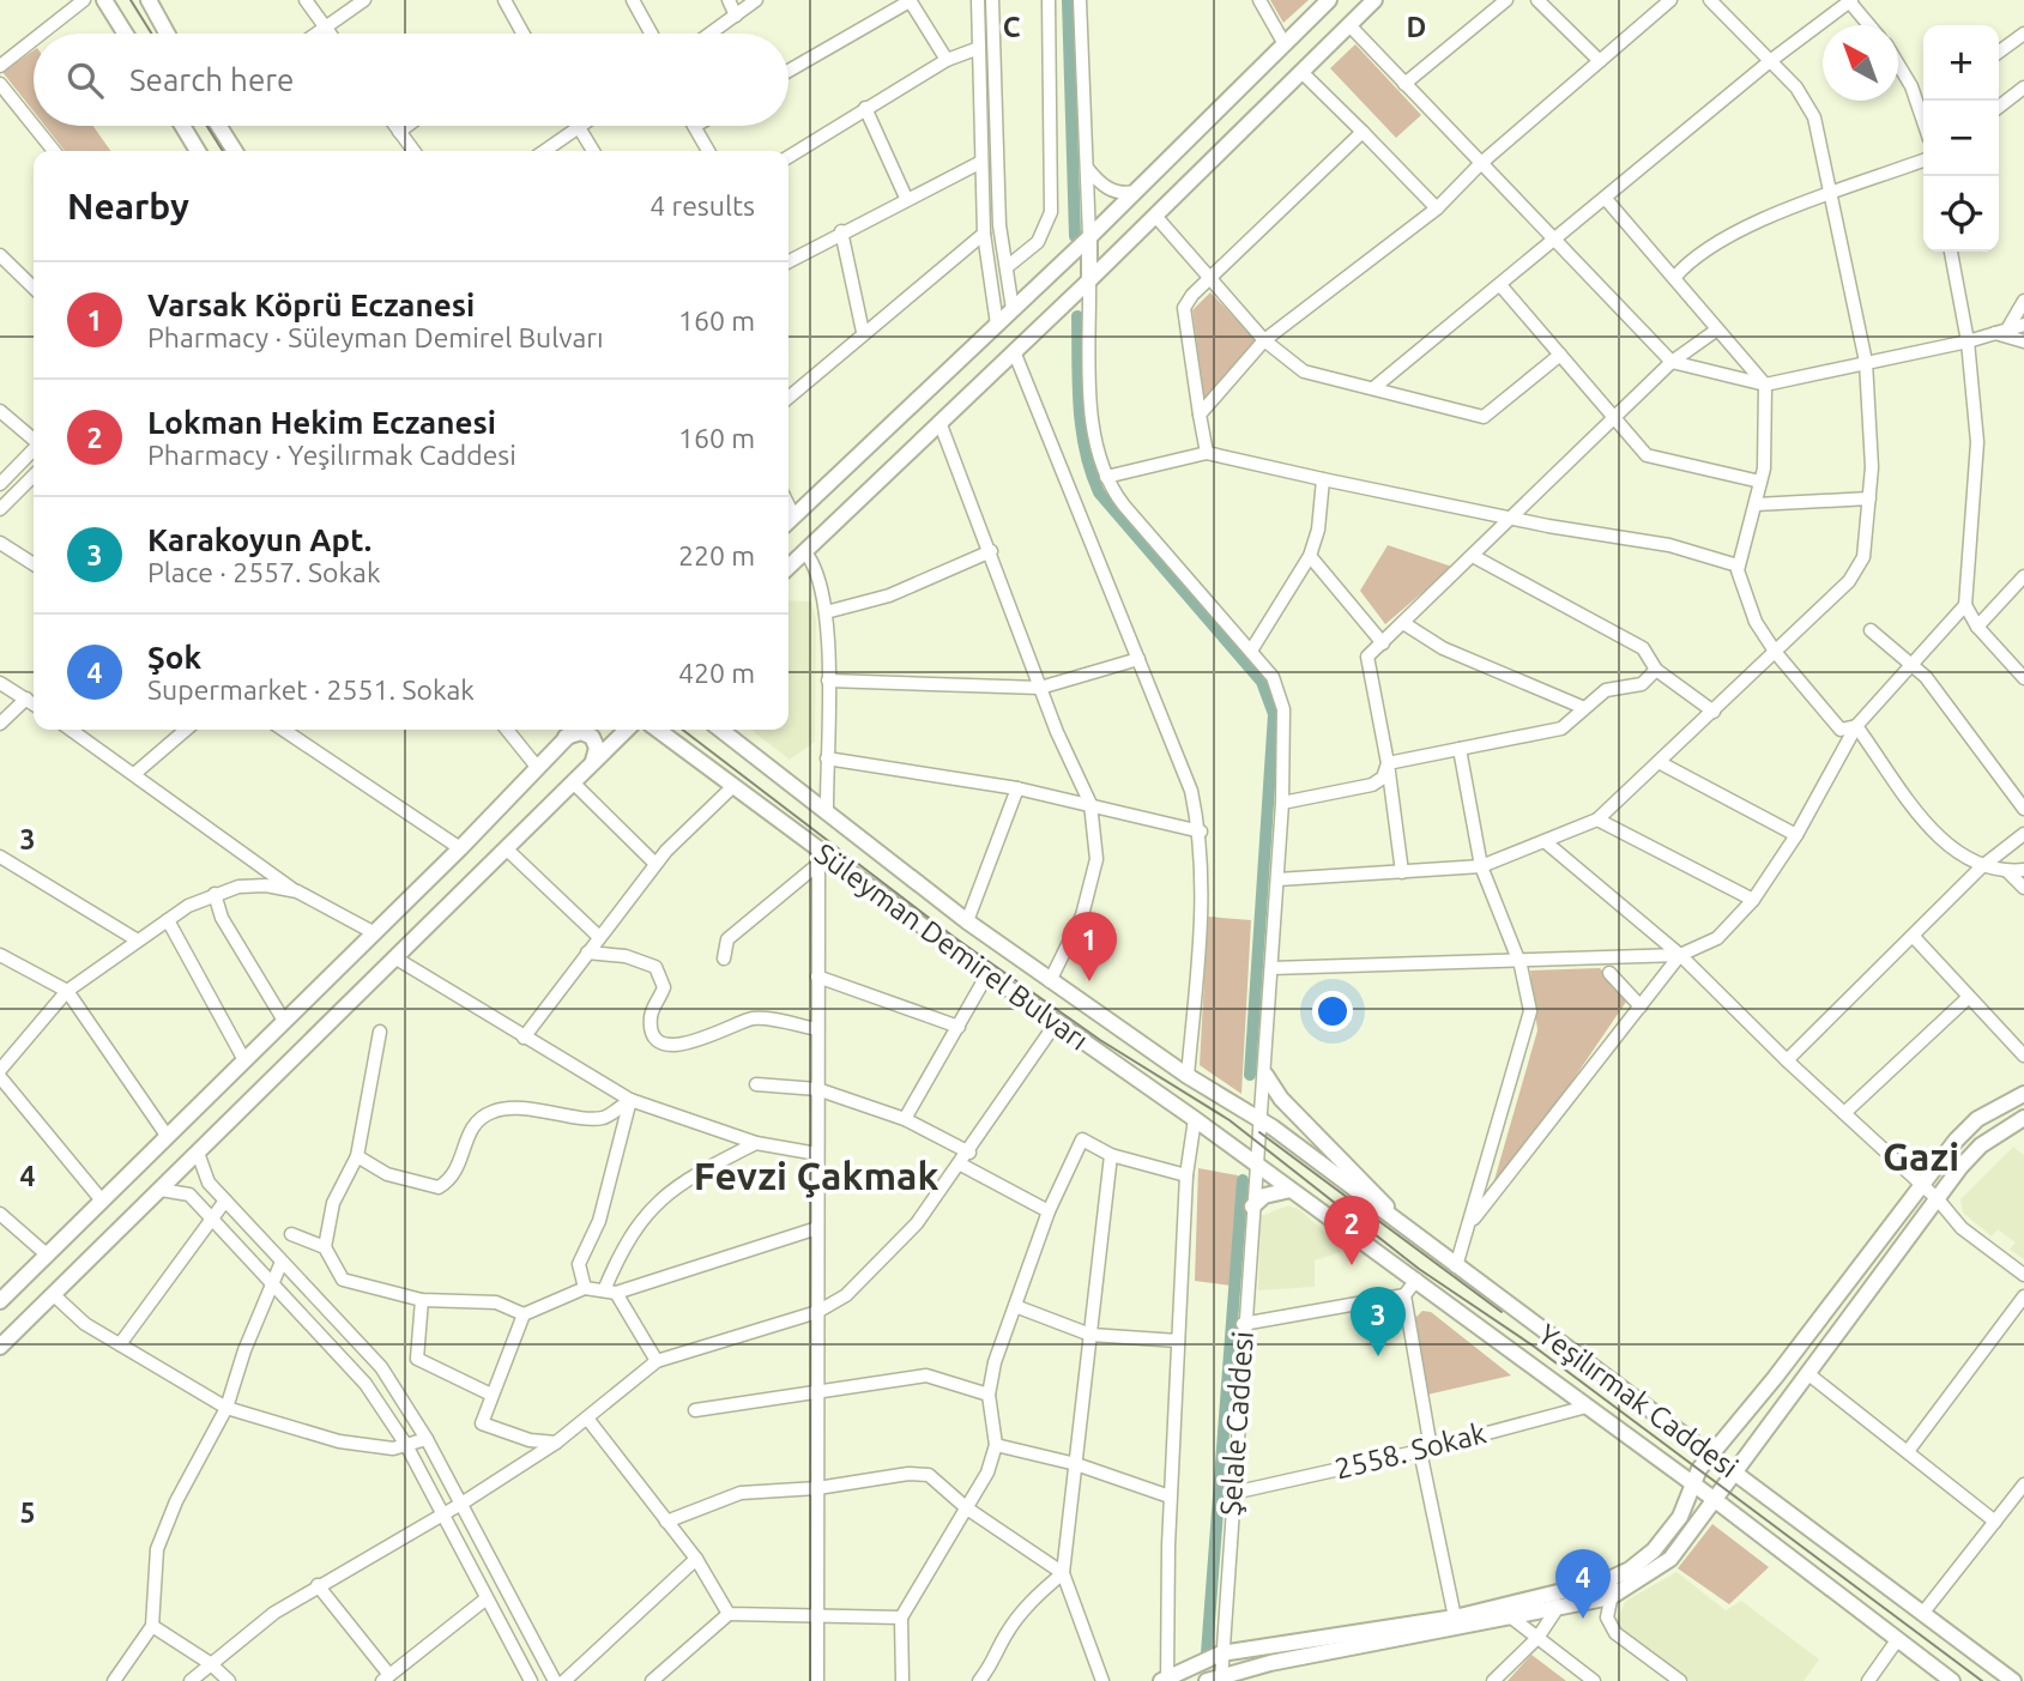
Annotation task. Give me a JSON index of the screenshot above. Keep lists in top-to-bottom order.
{
  "streets": {
    "main road": ["Süleyman Demirel Bulvarı", "Yeşilırmak Caddesi"],
    "street": ["Şelale Caddesi", "2558. Sokak"]
  },
  "crossings": [
    ["Süleyman Demirel Bulvarı", "Yeşilırmak Caddesi"],
    ["Süleyman Demirel Bulvarı", "Şelale Caddesi"],
    ["Yeşilırmak Caddesi", "Şelale Caddesi"],
    ["Yeşilırmak Caddesi", "2558. Sokak"],
    ["Şelale Caddesi", "2558. Sokak"]
  ],
  "districts": ["Gazi", "Fevzi Çakmak"],
  "north": "top left",
  "page": {
    "map_buttons": ["+", "−"],
    "search": "Search here",
    "heading": ["Nearby", "4 results"],
    "list": [
      {
        "mark": "1",
        "name": "Varsak Köprü Eczanesi",
        "note": "Pharmacy · Süleyman Demirel Bulvarı",
        "value": "160 m"
      },
      {
        "mark": "2",
        "name": "Lokman Hekim Eczanesi",
        "note": "Pharmacy · Yeşilırmak Caddesi",
        "value": "160 m"
      },
      {
        "mark": "3",
        "name": "Karakoyun Apt.",
        "note": "Place · 2557. Sokak",
        "value": "220 m"
      },
      {
        "mark": "4",
        "name": "Şok",
        "note": "Supermarket · 2551. Sokak",
        "value": "420 m"
      }
    ],
    "pins": [
      "1",
      "2",
      "3",
      "4"
    ]
  },
  "grid": {
    "columns": ["C", "D"],
    "rows": ["3", "4", "5"]
  }
}
